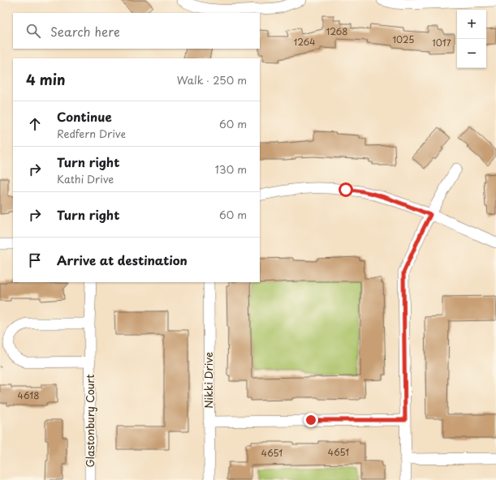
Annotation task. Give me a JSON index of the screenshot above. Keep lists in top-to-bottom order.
{
  "streets": {
    "street": ["Nikki Drive", "Glastonbury Court"]
  },
  "house_numbers": [
    "1268",
    "1025",
    "1264",
    "1017",
    "4618",
    "4651",
    "4651"
  ],
  "page": {
    "map_buttons": ["+", "−"],
    "search": "Search here",
    "heading": ["4 min", "Walk · 250 m"],
    "list": [
      ["Continue", "Redfern Drive", "60 m"],
      ["Turn right", "Kathi Drive", "130 m"],
      ["Turn right", "60 m"],
      "Arrive at destination"
    ]
  }
}
